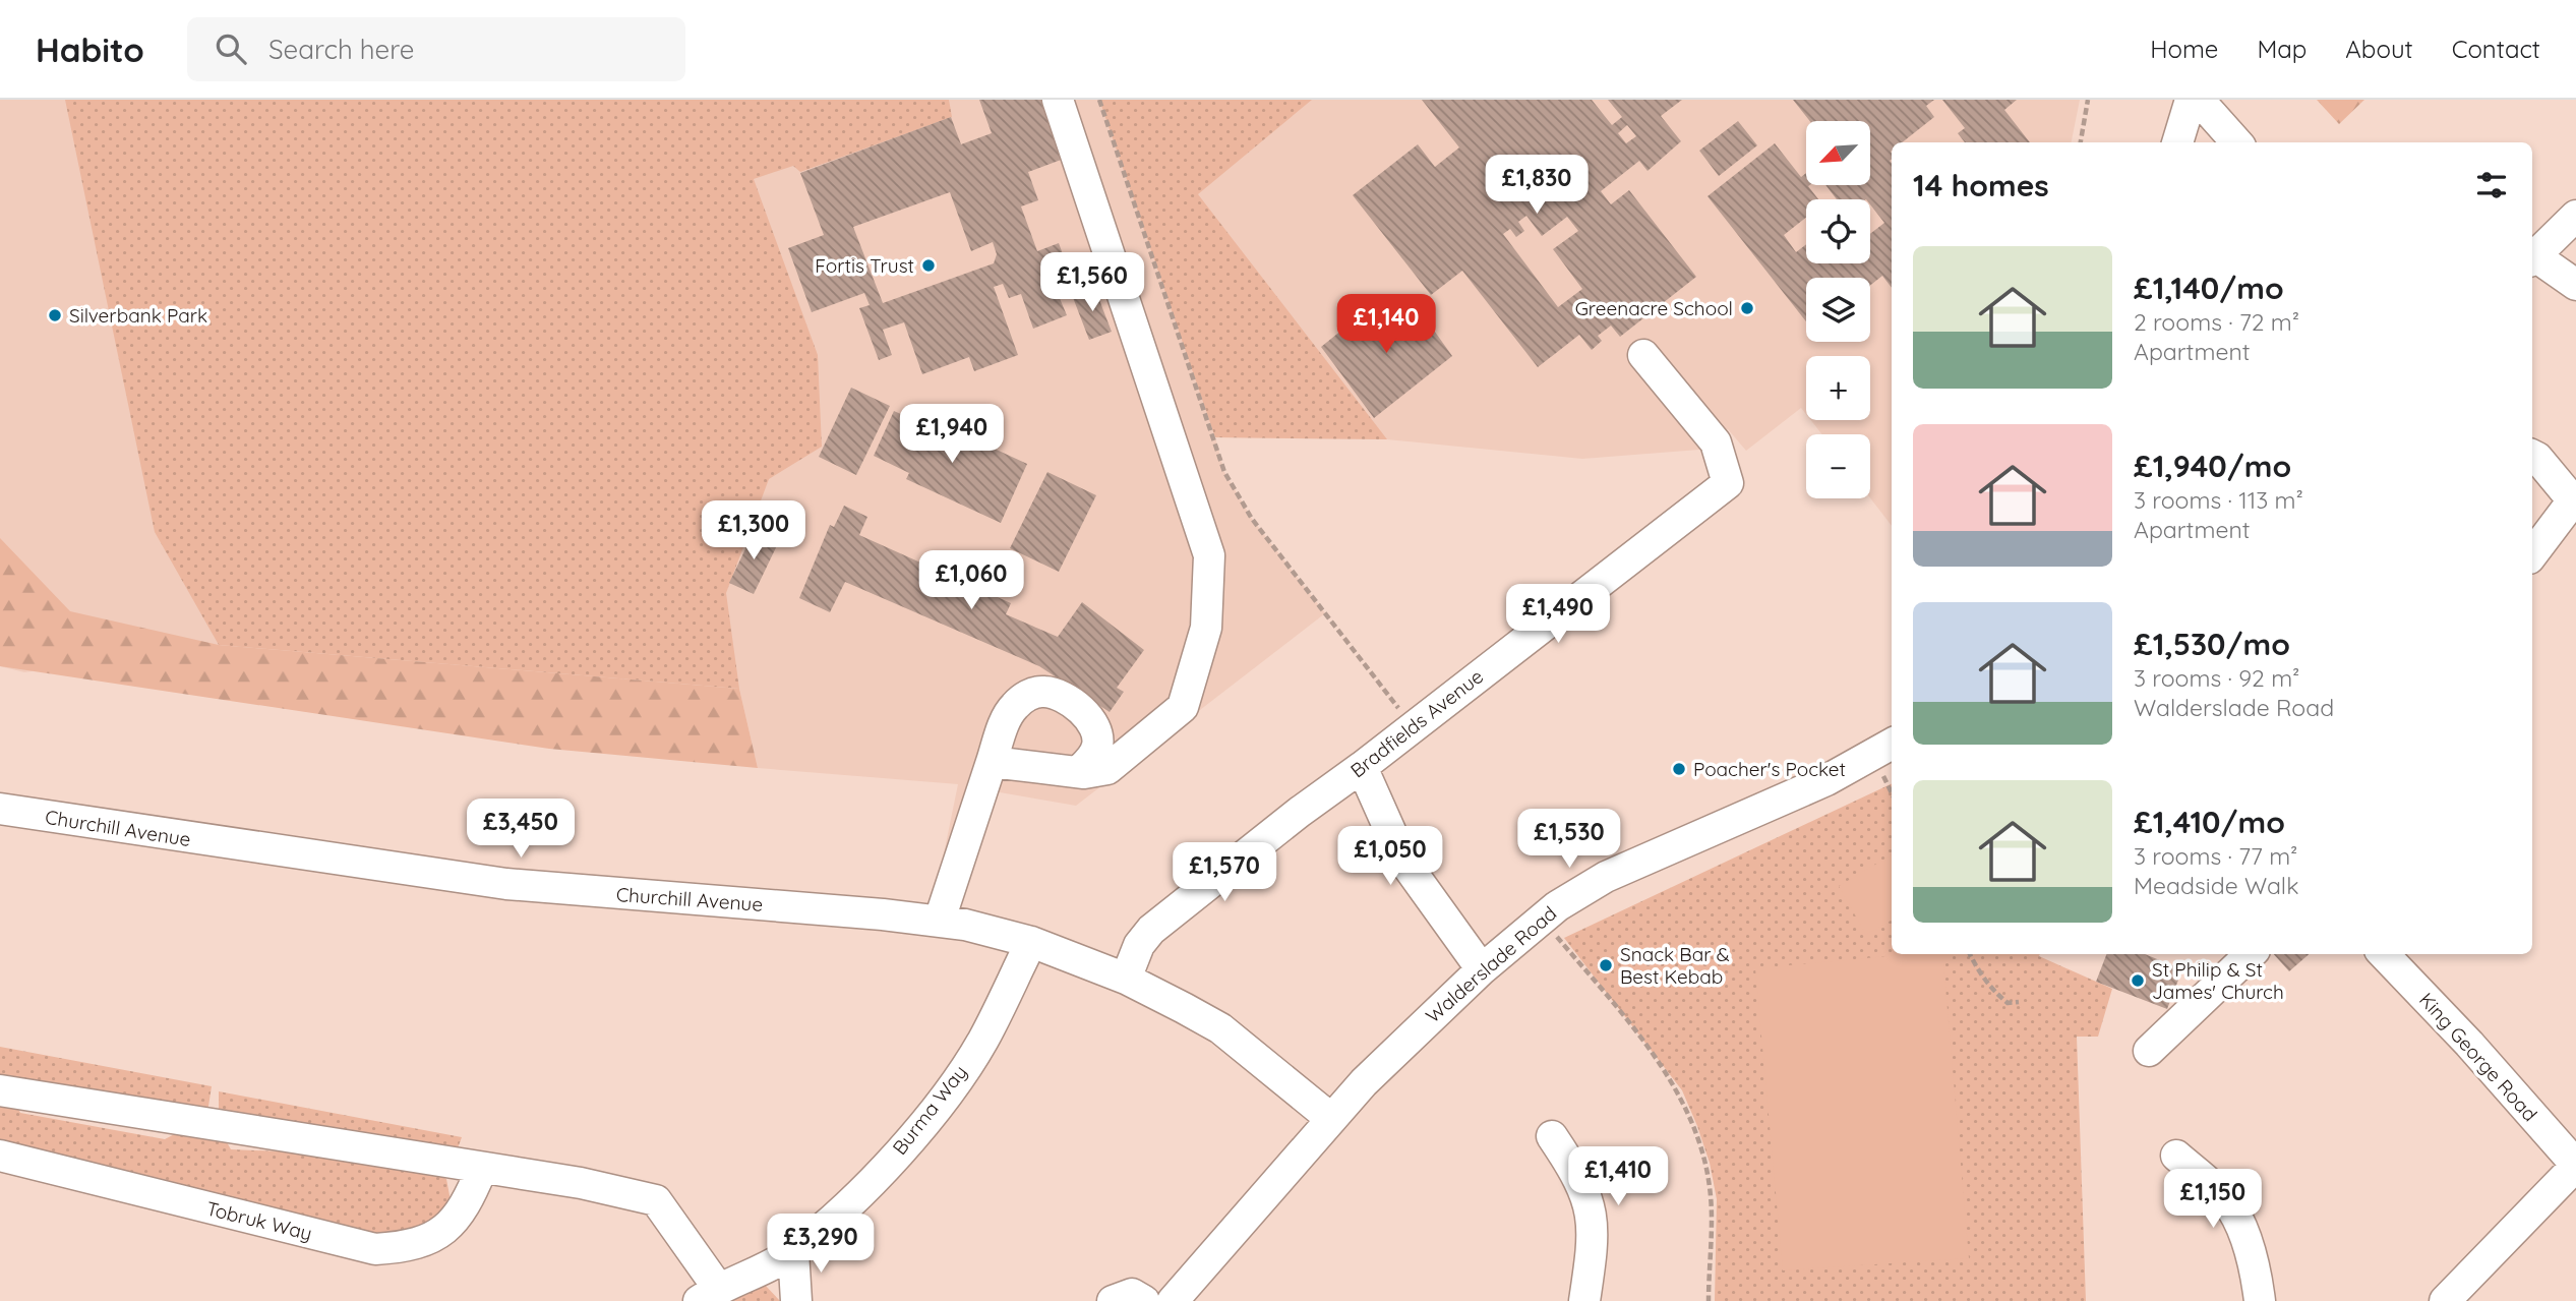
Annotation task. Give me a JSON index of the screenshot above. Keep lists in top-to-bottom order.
{
  "streets": {
    "street": [
      "Bradfields Avenue",
      "Churchill Avenue",
      "Walderslade Road",
      "King George Road",
      "Burma Way",
      "Tobruk Way"
    ]
  },
  "crossings": [
    ["Bradfields Avenue", "Churchill Avenue"],
    ["Churchill Avenue", "Walderslade Road"],
    ["Churchill Avenue", "Burma Way"]
  ],
  "places": [
    "Fortis Trust",
    "Greenacre School",
    "Silverbank Park",
    "Poacher's Pocket",
    "Snack Bar & Best Kebab",
    "St Philip & St James' Church"
  ],
  "north": "bottom left",
  "page": {
    "header": "Habito",
    "search": "Search here",
    "nav": [
      "Home",
      "Map",
      "About",
      "Contact"
    ],
    "map_buttons": ["+", "−"],
    "heading": "14 homes",
    "price": [
      "£1,830",
      "£1,560",
      "£1,140",
      "£1,940",
      "£1,300",
      "£1,060",
      "£1,490",
      "£3,450",
      "£1,530",
      "£1,050",
      "£1,570",
      "£1,410",
      "£1,150",
      "£3,290"
    ],
    "list": [
      {
        "name": "£1,140/mo",
        "note": "2 rooms · 72 m² · Apartment"
      },
      {
        "name": "£1,940/mo",
        "note": "3 rooms · 113 m² · Apartment"
      },
      {
        "name": "£1,530/mo",
        "note": "3 rooms · 92 m² · Walderslade Road"
      },
      {
        "name": "£1,410/mo",
        "note": "3 rooms · 77 m² · Meadside Walk"
      }
    ]
  }
}
